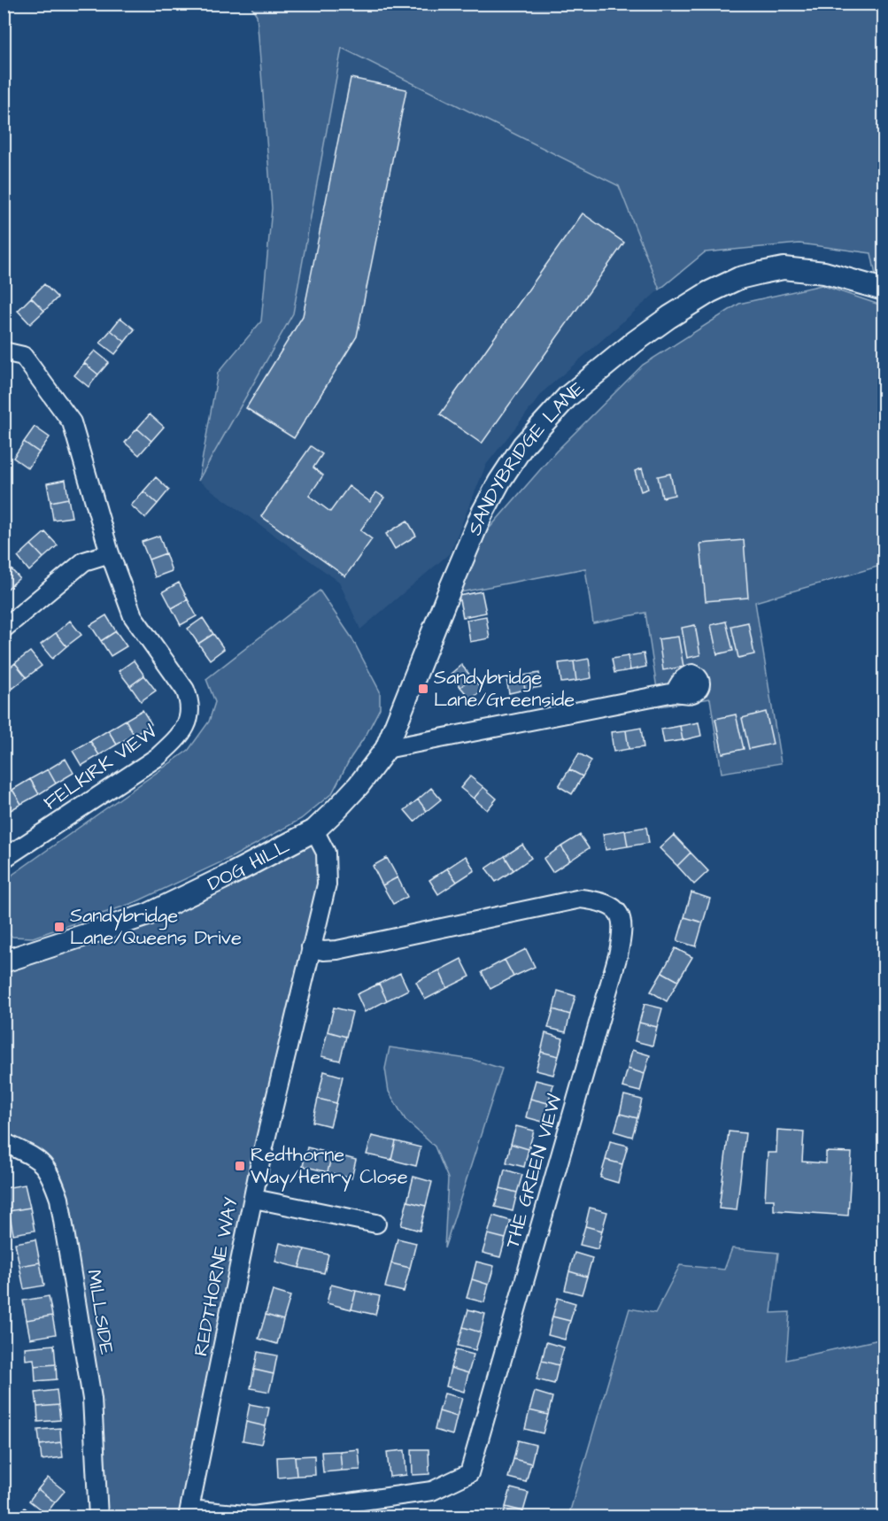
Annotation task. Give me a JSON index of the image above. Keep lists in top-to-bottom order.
{
  "streets": {
    "street": [
      "SANDYBRIDGE LANE",
      "FELKIRK VIEW",
      "DOG HILL",
      "THE GREEN VIEW",
      "REDTHORNE WAY",
      "MILLSIDE"
    ]
  },
  "crossings": [
    ["SANDYBRIDGE LANE", "DOG HILL"],
    ["SANDYBRIDGE LANE", "REDTHORNE WAY"],
    ["DOG HILL", "REDTHORNE WAY"],
    ["THE GREEN VIEW", "REDTHORNE WAY"]
  ],
  "places": {
    "transit": ["Sandybridge Lane/Greenside", "Sandybridge Lane/Queens Drive", "Redthorne Way/Henry Close"]
  }
}
